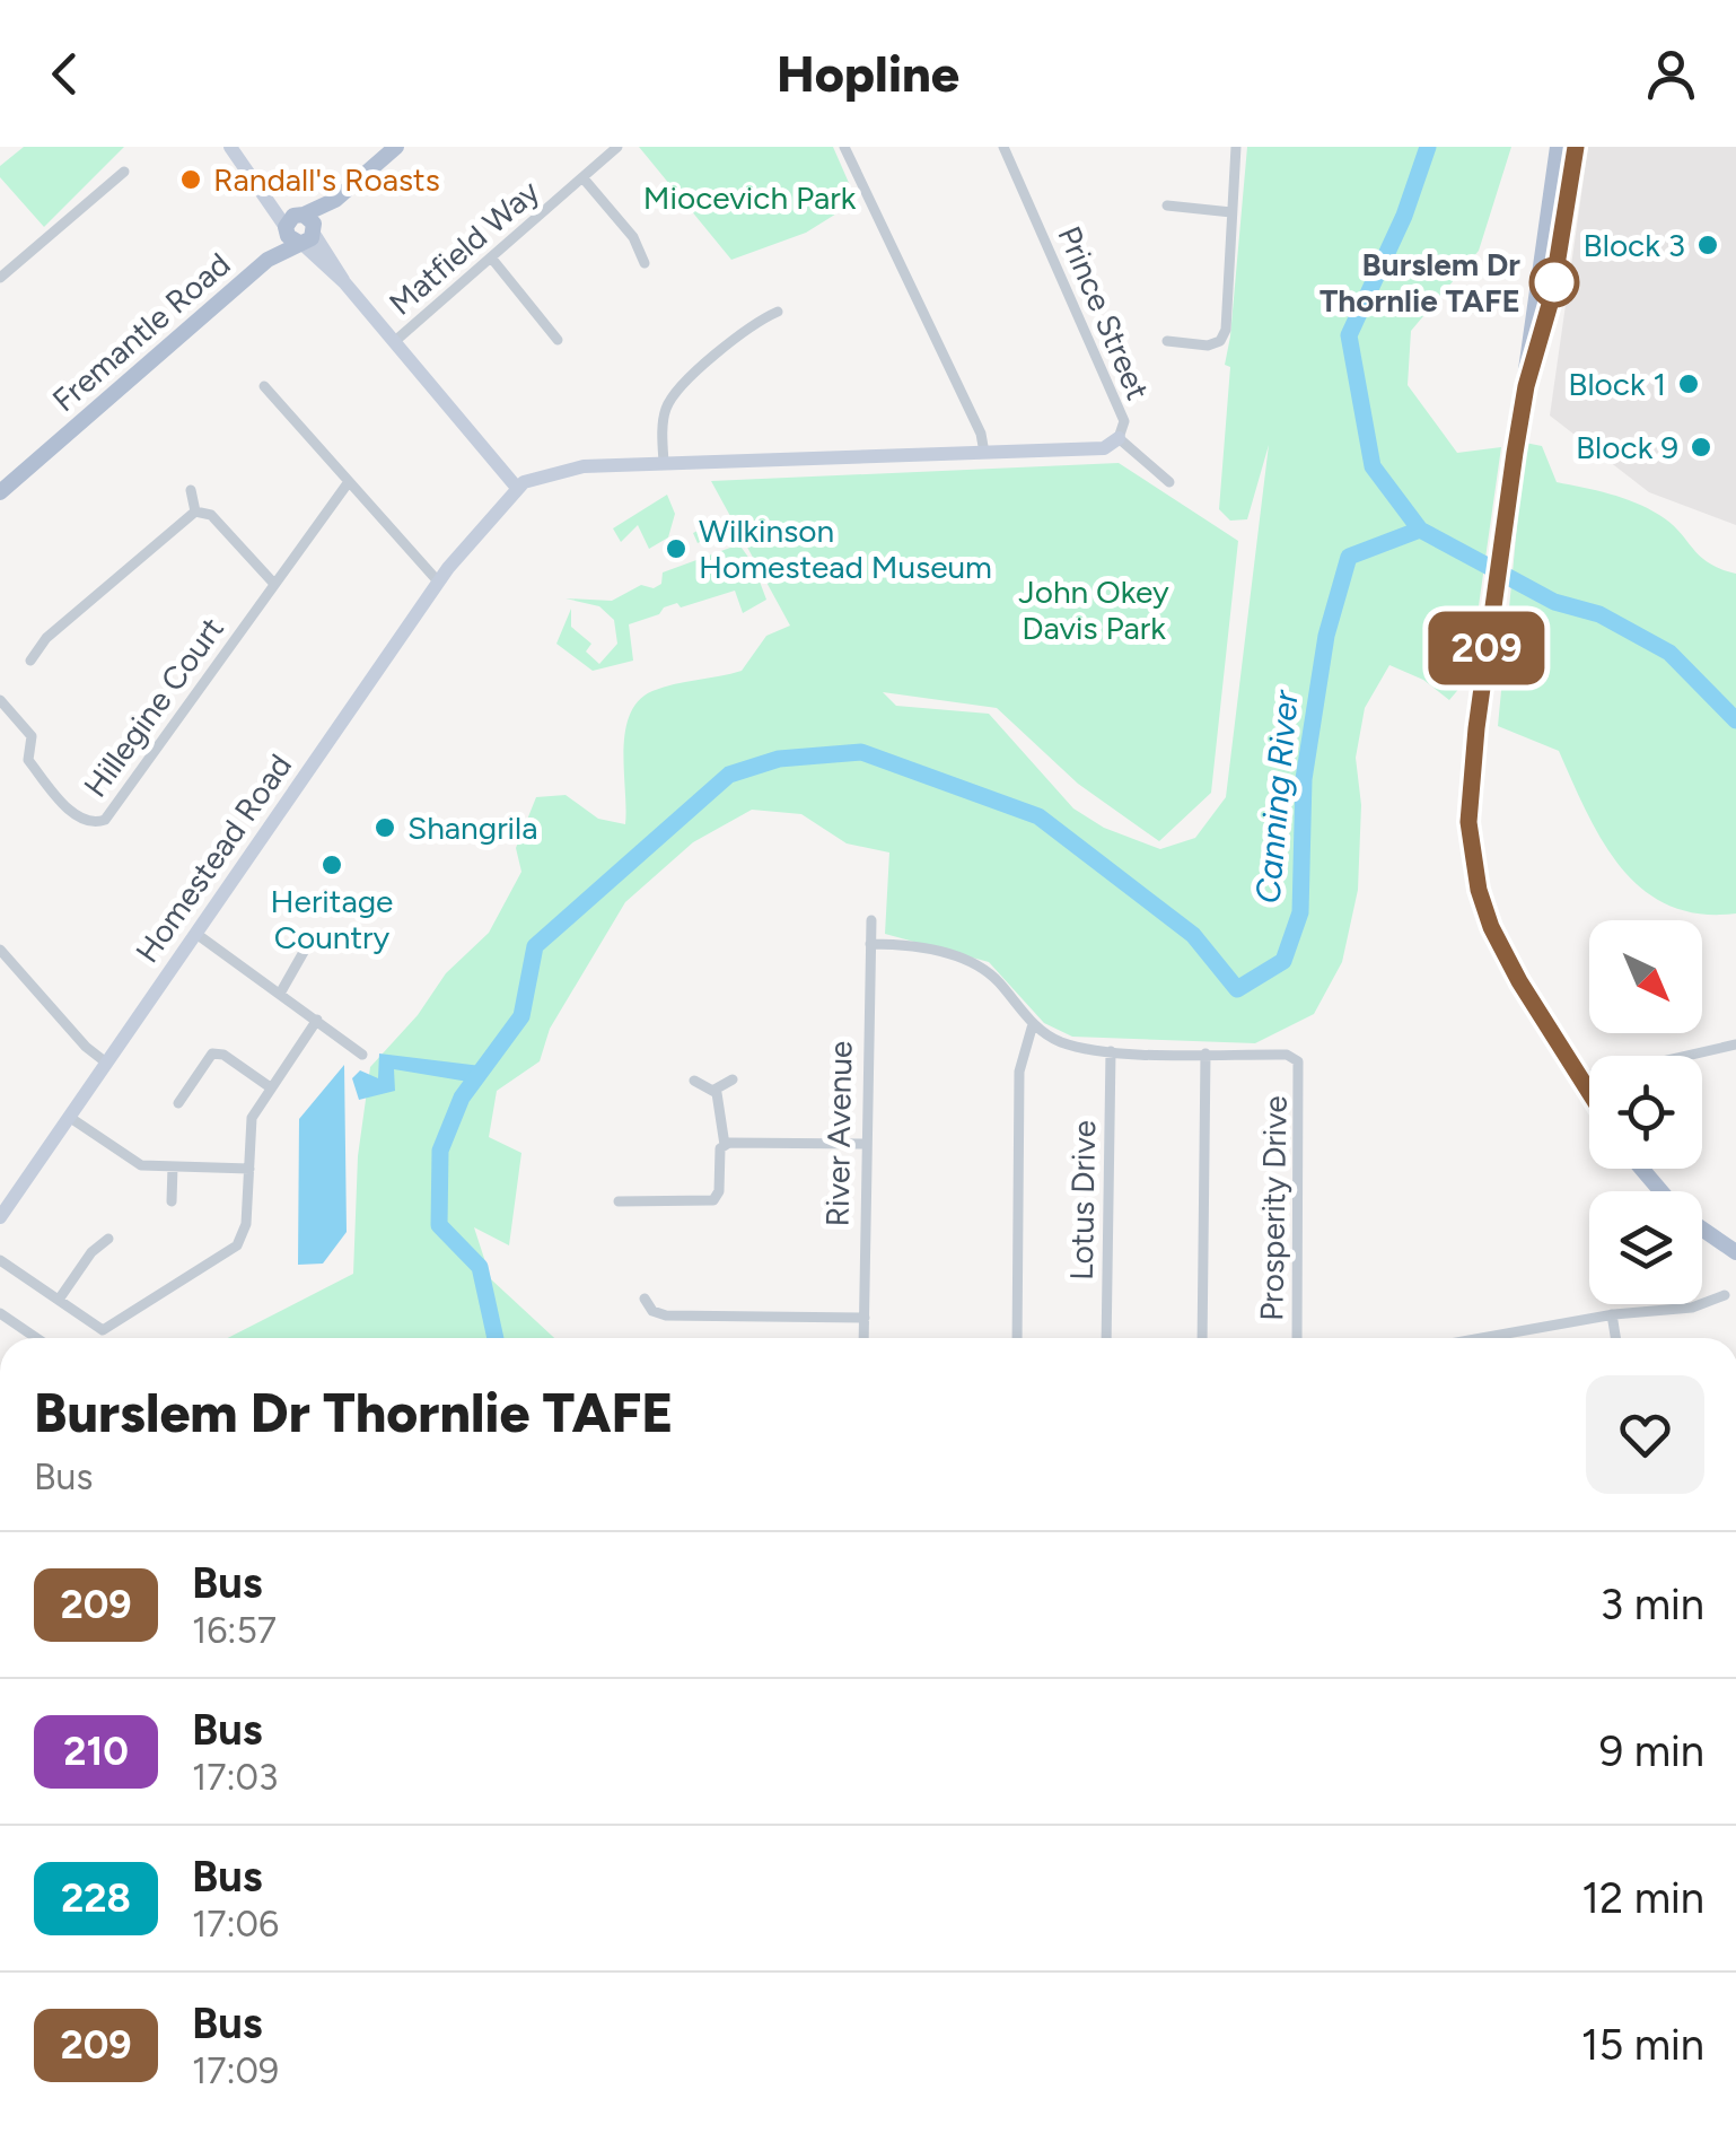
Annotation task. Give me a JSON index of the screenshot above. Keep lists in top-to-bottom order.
{
  "streets": {
    "main road": ["Fremantle Road"],
    "street": [
      "Matfield Way",
      "Prince Street",
      "Hillegine Court",
      "Homestead Road",
      "River Avenue",
      "Lotus Drive",
      "Prosperity Drive"
    ]
  },
  "crossings": [
    ["River Avenue", "Prosperity Drive"],
    ["Lotus Drive", "Prosperity Drive"]
  ],
  "water": ["Canning River"],
  "parks": ["Miocevich Park", "John Okey Davis Park"],
  "places": [
    "Randall's Roasts",
    "Block 3",
    "Burslem Dr Thornlie TAFE",
    "Block 1",
    "Block 9",
    "Wilkinson Homestead Museum",
    "Shangrila",
    "Heritage Country"
  ],
  "lines": ["bus line 209"],
  "north": "bottom right",
  "page": {
    "header": "Hopline",
    "on_map": "209",
    "heading": ["Burslem Dr Thornlie TAFE", "Bus"],
    "list": [
      {
        "mark": "209",
        "name": "Bus",
        "note": "16:57",
        "value": "3 min"
      },
      {
        "mark": "210",
        "name": "Bus",
        "note": "17:03",
        "value": "9 min"
      },
      {
        "mark": "228",
        "name": "Bus",
        "note": "17:06",
        "value": "12 min"
      },
      {
        "mark": "209",
        "name": "Bus",
        "note": "17:09",
        "value": "15 min"
      }
    ]
  }
}
